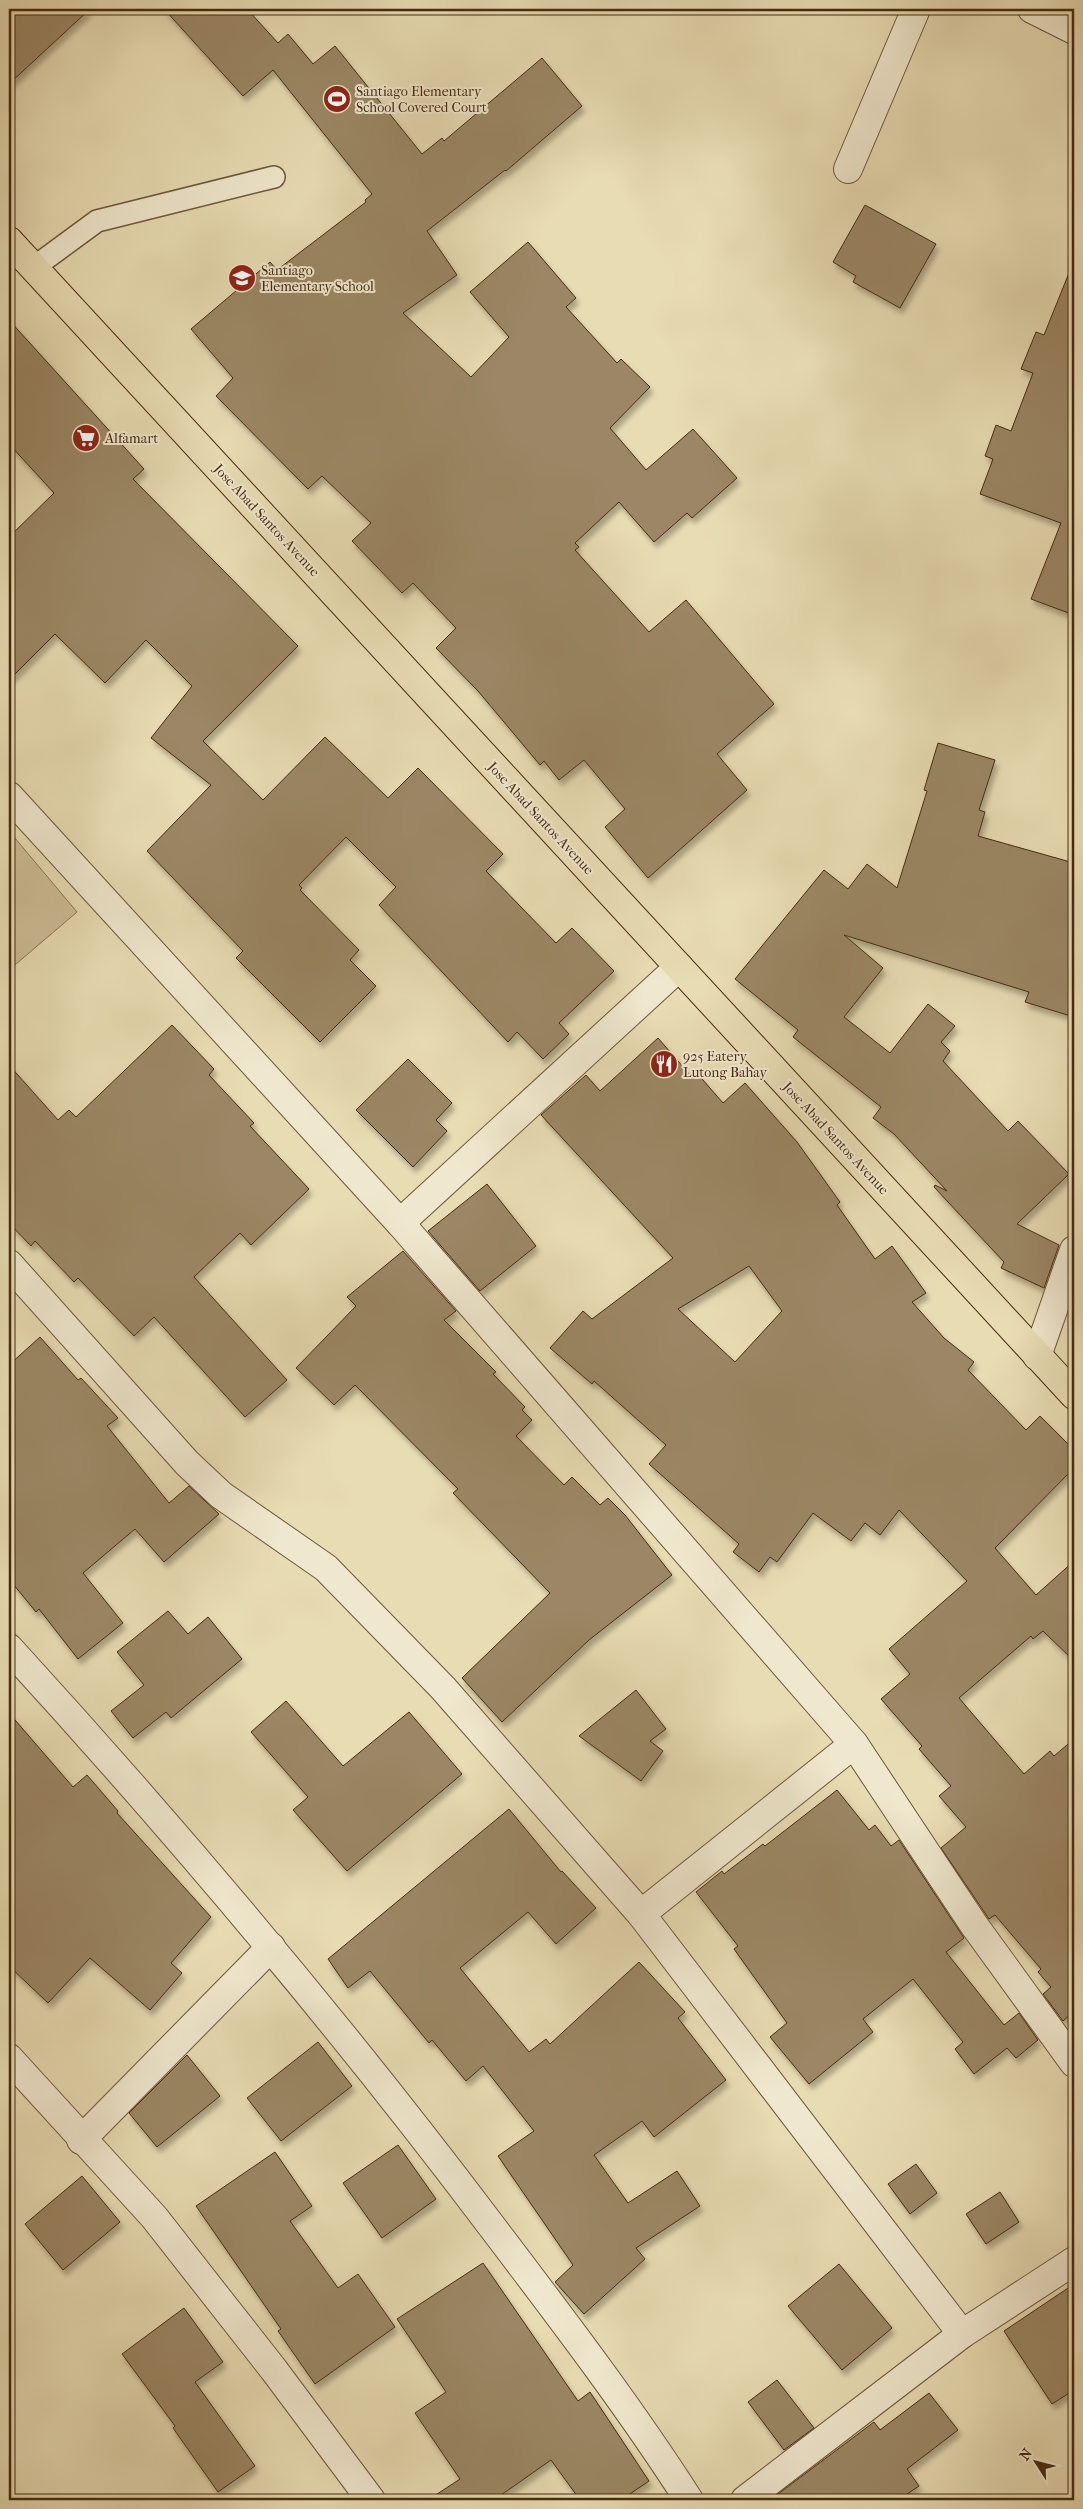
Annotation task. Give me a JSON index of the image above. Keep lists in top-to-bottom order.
{
  "streets": {
    "highway": ["Jose Abad Santos Avenue"]
  },
  "places": {
    "sports": ["Santiago Elementary School Covered Court"],
    "school or university": ["Santiago Elementary School"],
    "supermarket": ["Alfamart"],
    "restaurant": ["925 Eatery Lutong Bahay"]
  },
  "north": "top left"
}
